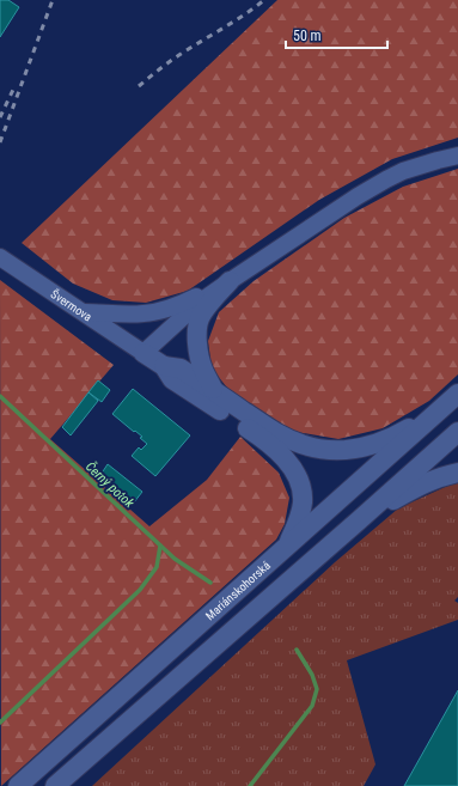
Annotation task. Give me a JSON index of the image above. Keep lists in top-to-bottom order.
{
  "streets": {
    "main road": ["Mariánskohorská"],
    "street": ["Švermova"]
  },
  "water": ["Černý potok"],
  "scale_bar": "50 m"
}
